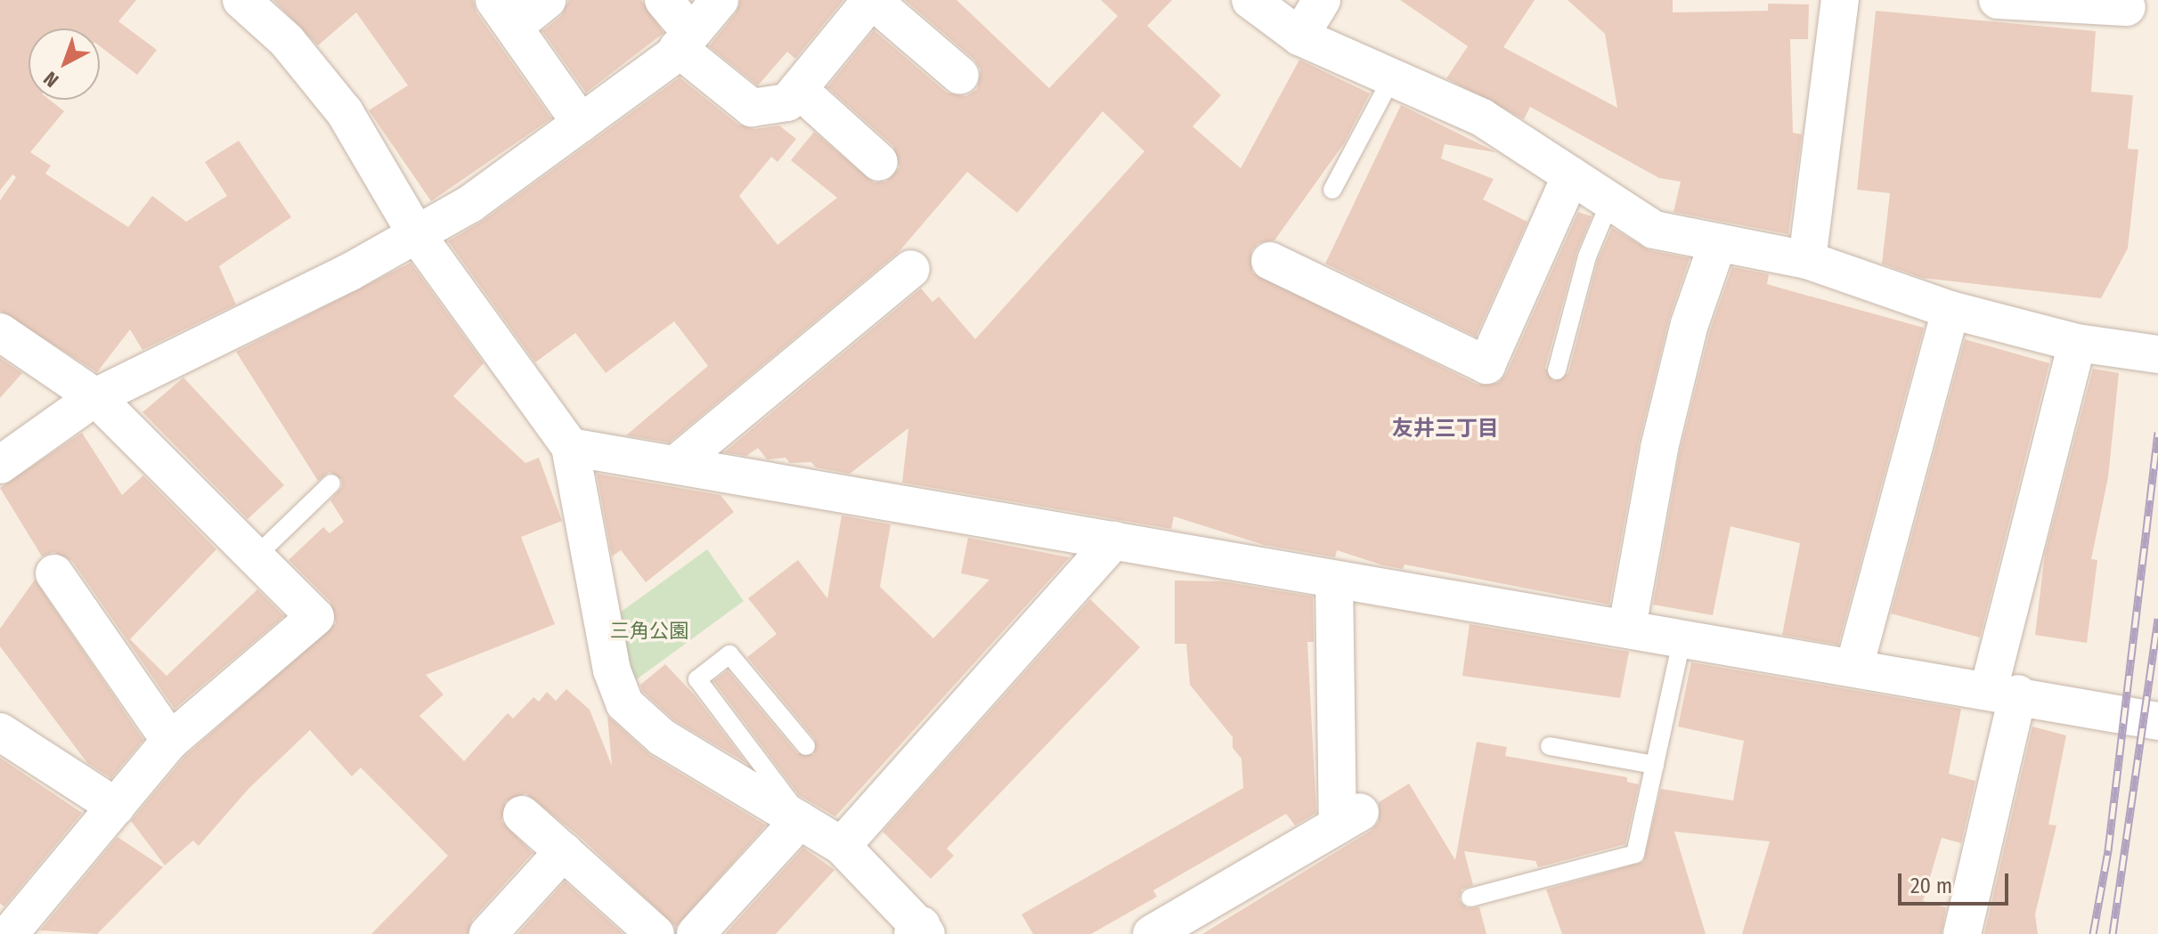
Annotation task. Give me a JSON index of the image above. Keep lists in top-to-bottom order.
{
  "districts": ["友井三丁目"],
  "parks": ["三角公園"],
  "scale_bar": "20 m",
  "north": "bottom left"
}
